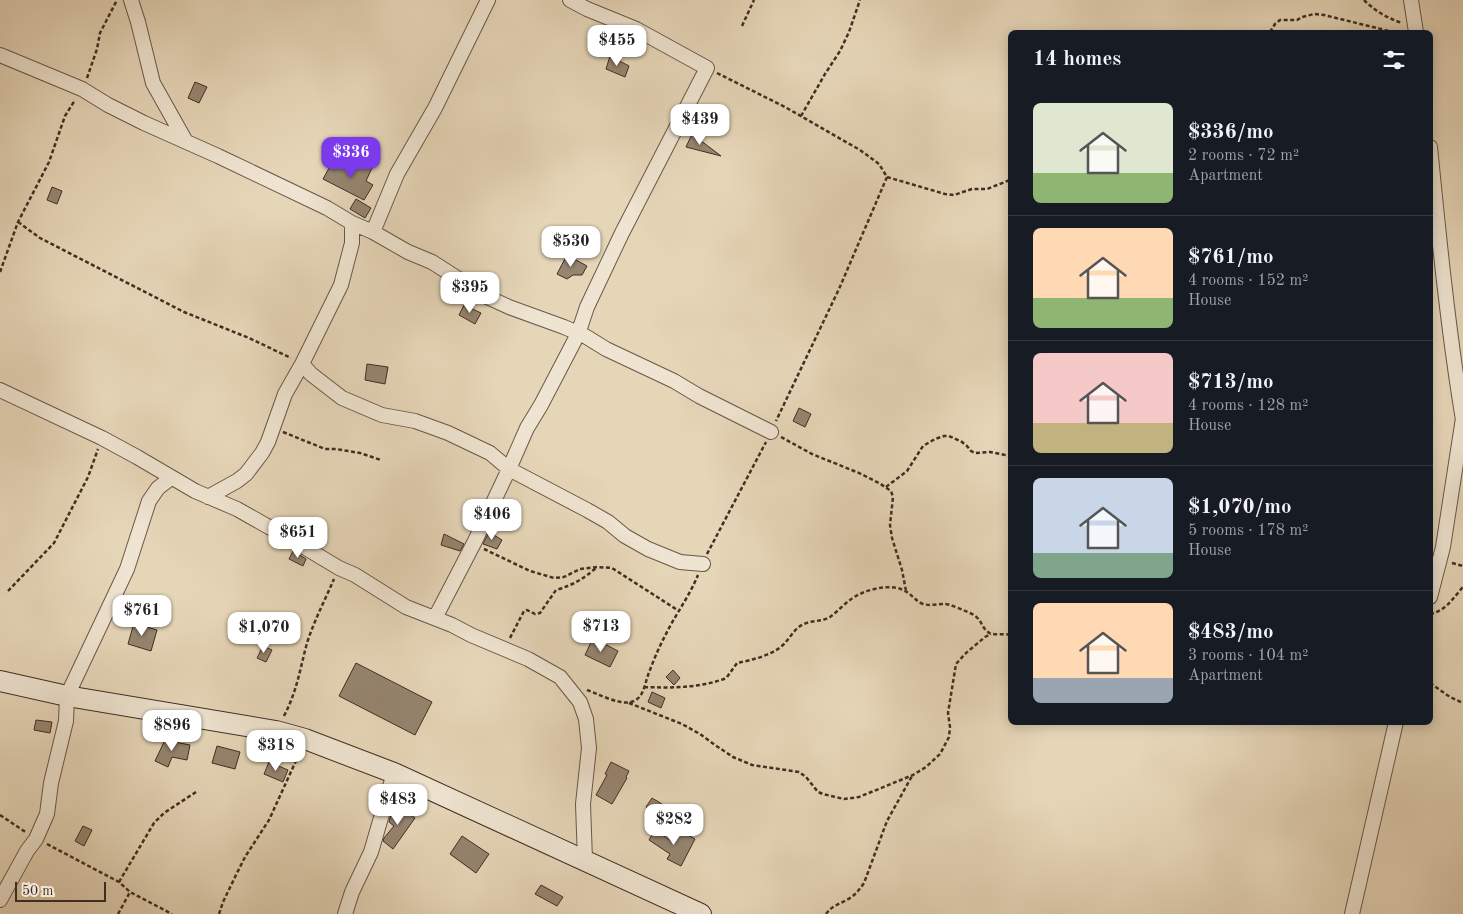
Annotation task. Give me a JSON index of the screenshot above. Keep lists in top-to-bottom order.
{
  "scale_bar": "50 m",
  "page": {
    "price": [
      "$455",
      "$439",
      "$336",
      "$530",
      "$395",
      "$406",
      "$651",
      "$761",
      "$713",
      "$1,070",
      "$896",
      "$318",
      "$483",
      "$282"
    ],
    "heading": "14 homes",
    "list": [
      {
        "name": "$336/mo",
        "note": "2 rooms · 72 m² · Apartment"
      },
      {
        "name": "$761/mo",
        "note": "4 rooms · 152 m² · House"
      },
      {
        "name": "$713/mo",
        "note": "4 rooms · 128 m² · House"
      },
      {
        "name": "$1,070/mo",
        "note": "5 rooms · 178 m² · House"
      },
      {
        "name": "$483/mo",
        "note": "3 rooms · 104 m² · Apartment"
      }
    ],
    "scale": "50 m"
  }
}
